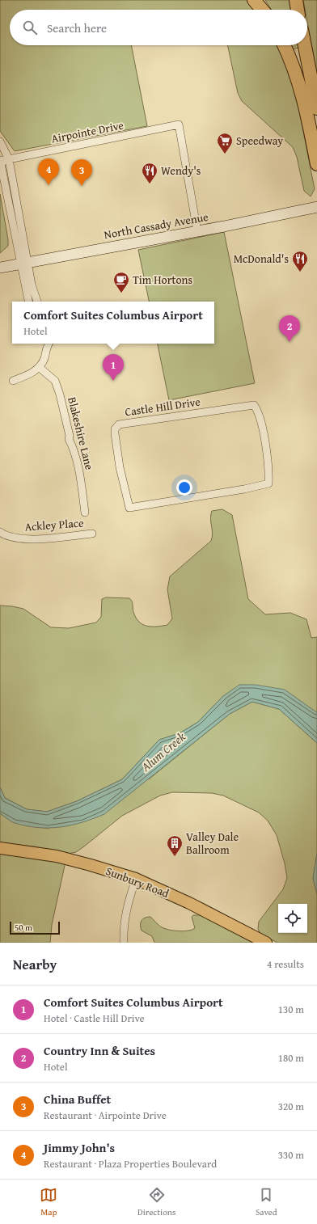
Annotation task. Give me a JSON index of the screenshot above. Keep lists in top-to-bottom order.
{
  "streets": {
    "main road": ["North Cassady Avenue", "Sunbury Road"],
    "street": [
      "Airpointe Drive",
      "Castle Hill Drive",
      "Blakeshire Lane",
      "Ackley Place"
    ]
  },
  "crossings": [
    ["Airpointe Drive", "North Cassady Avenue"]
  ],
  "water": ["Alum Creek"],
  "places": {
    "supermarket": ["Speedway"],
    "restaurant": ["Wendy's", "McDonald's"],
    "cafe": ["Tim Hortons"],
    "building": ["Valley Dale Ballroom"]
  },
  "scale_bar": "50 m",
  "page": {
    "search": "Search here",
    "pins": [
      "4",
      "3",
      "2",
      "1"
    ],
    "popup": ["Comfort Suites Columbus Airport", "Hotel"],
    "scale": "50 m",
    "heading": ["Nearby", "4 results"],
    "list": [
      {
        "mark": "1",
        "name": "Comfort Suites Columbus Airport",
        "note": "Hotel · Castle Hill Drive",
        "value": "130 m"
      },
      {
        "mark": "2",
        "name": "Country Inn & Suites",
        "note": "Hotel",
        "value": "180 m"
      },
      {
        "mark": "3",
        "name": "China Buffet",
        "note": "Restaurant · Airpointe Drive",
        "value": "320 m"
      },
      {
        "mark": "4",
        "name": "Jimmy John's",
        "note": "Restaurant · Plaza Properties Boulevard",
        "value": "330 m"
      }
    ],
    "nav": ["Map", "Directions", "Saved"]
  }
}
